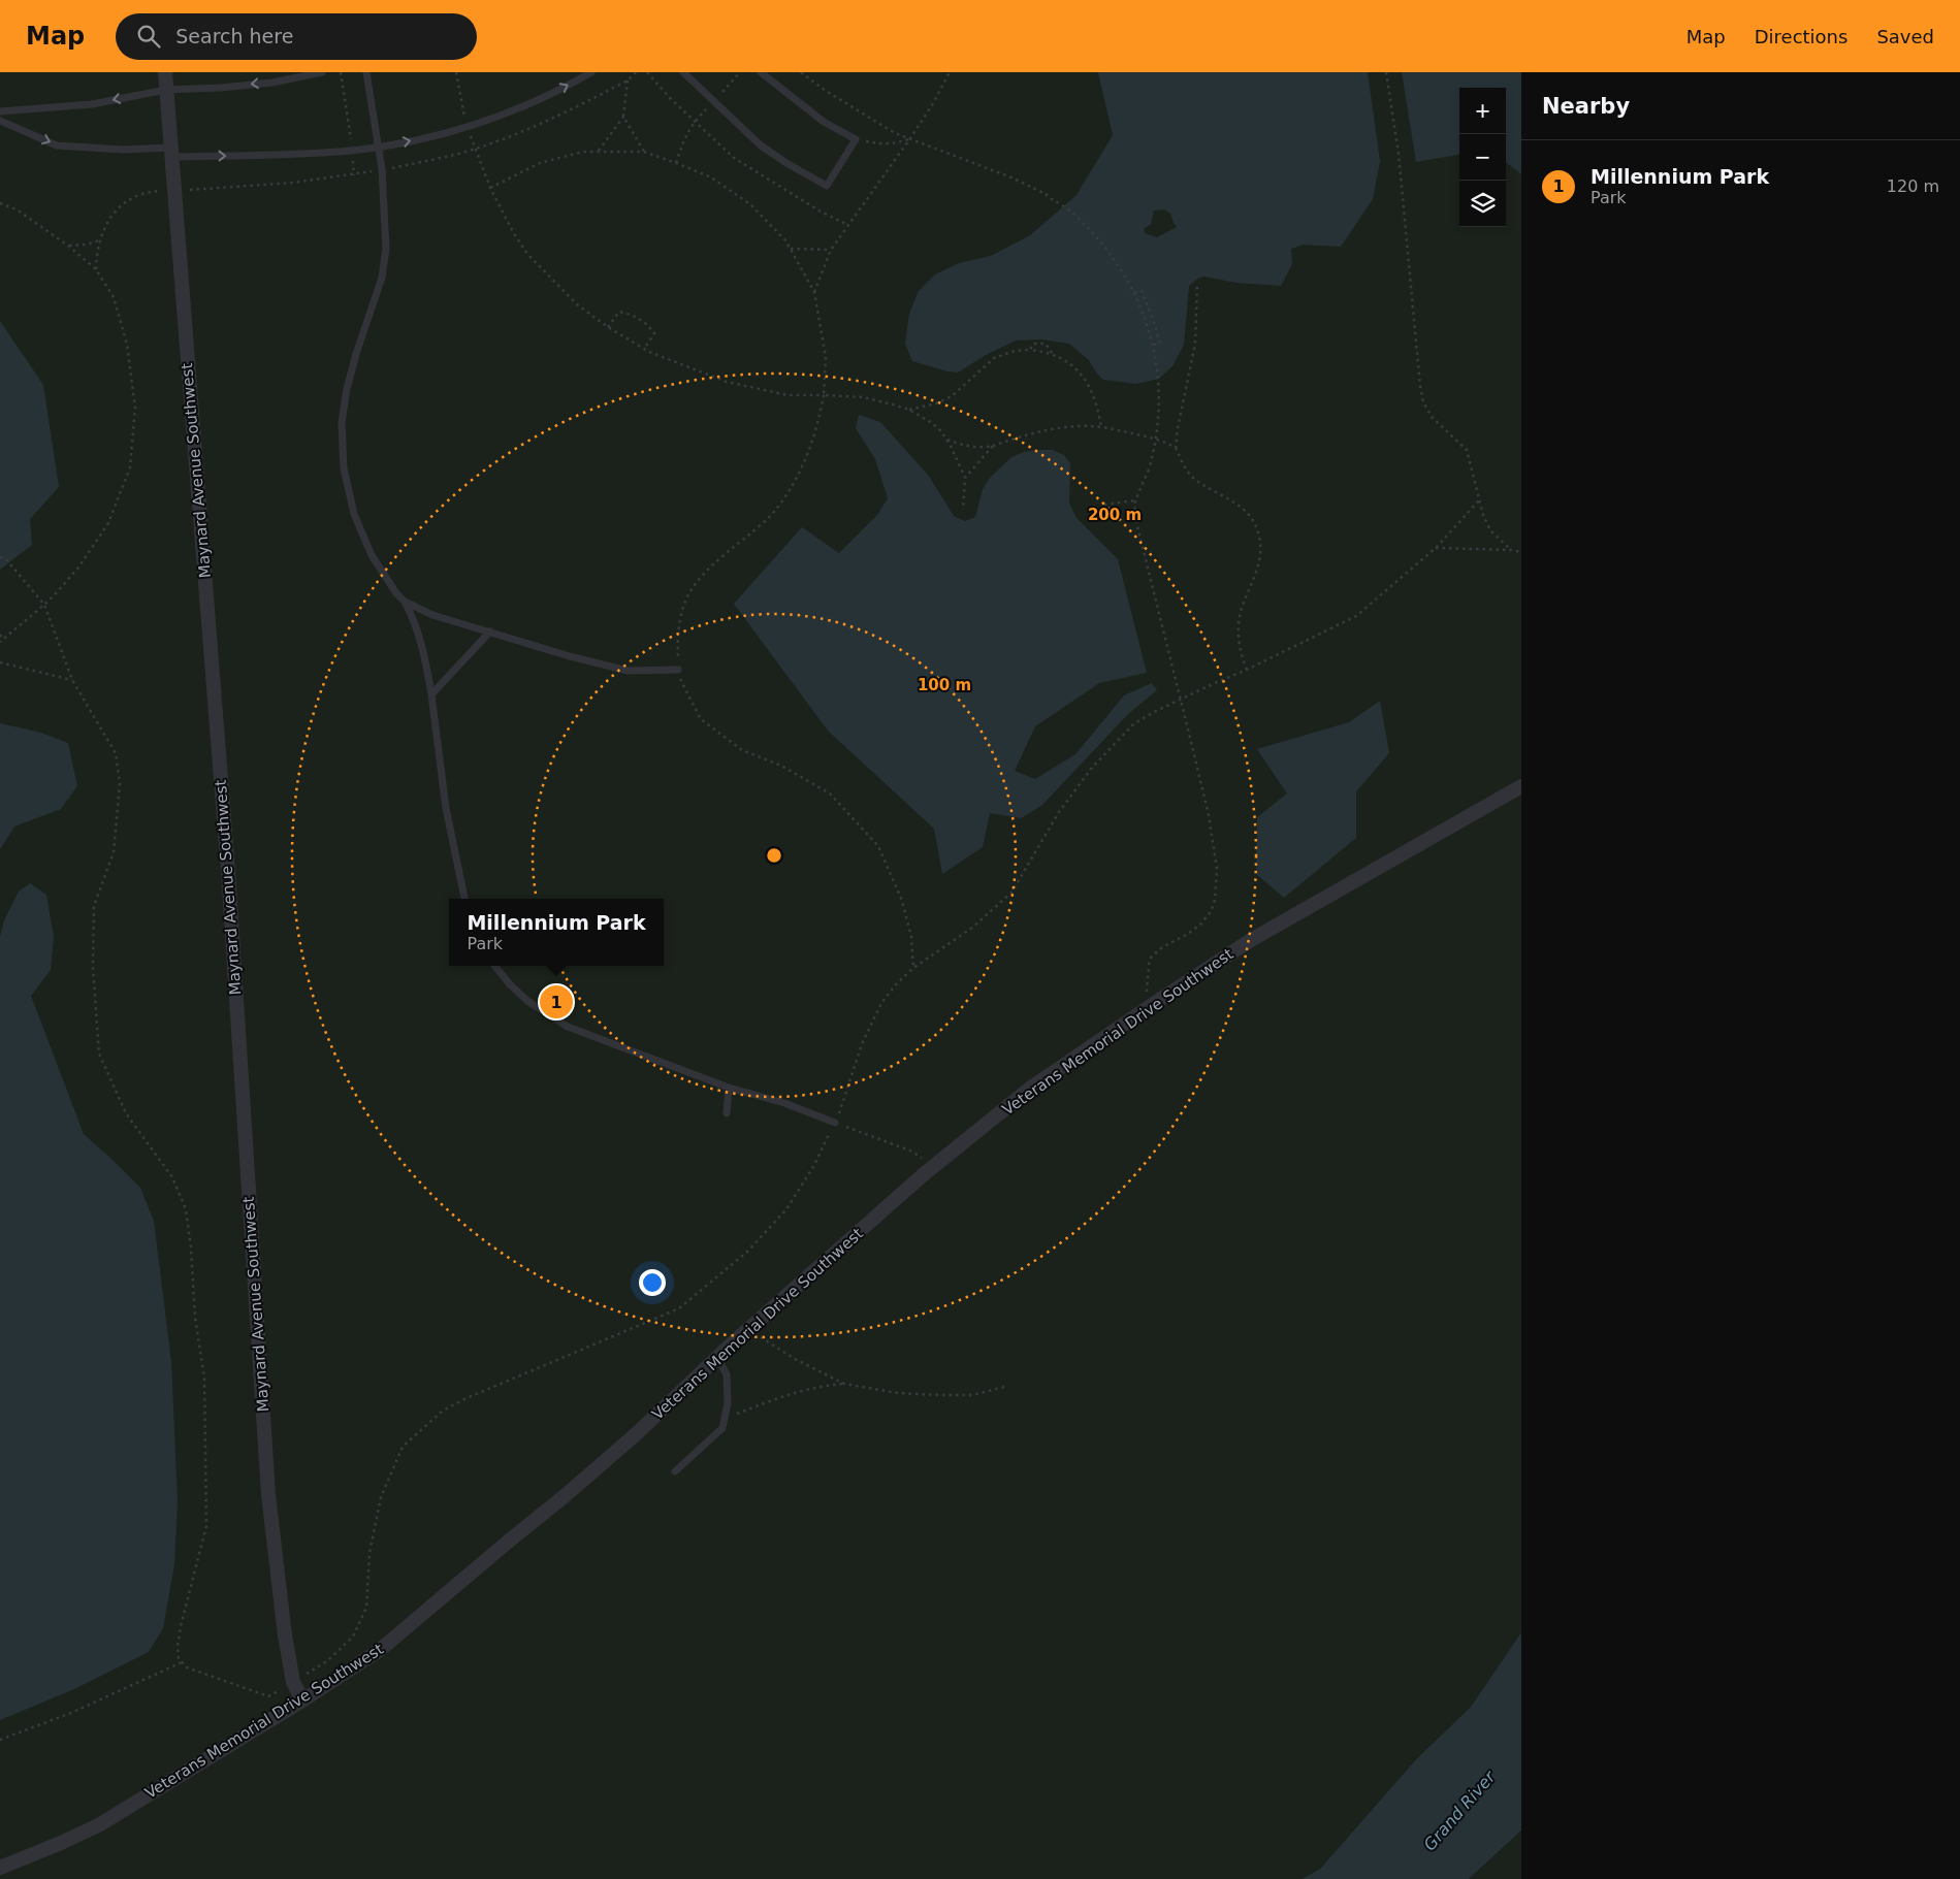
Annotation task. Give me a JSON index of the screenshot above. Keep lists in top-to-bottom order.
{
  "streets": {
    "street": ["Maynard Avenue Southwest", "Veterans Memorial Drive Southwest"]
  },
  "crossings": [
    ["Maynard Avenue Southwest", "Veterans Memorial Drive Southwest"]
  ],
  "water": ["Grand River"],
  "page": {
    "header": "Map",
    "search": "Search here",
    "nav": ["Map", "Directions", "Saved"],
    "heading": "Nearby",
    "map_buttons": ["+", "−"],
    "list": [
      {
        "mark": "1",
        "name": "Millennium Park",
        "note": "Park",
        "value": "120 m"
      }
    ],
    "popup": ["Millennium Park", "Park"],
    "pins": "1"
  },
  "rings": ["200 m", "100 m"]
}
